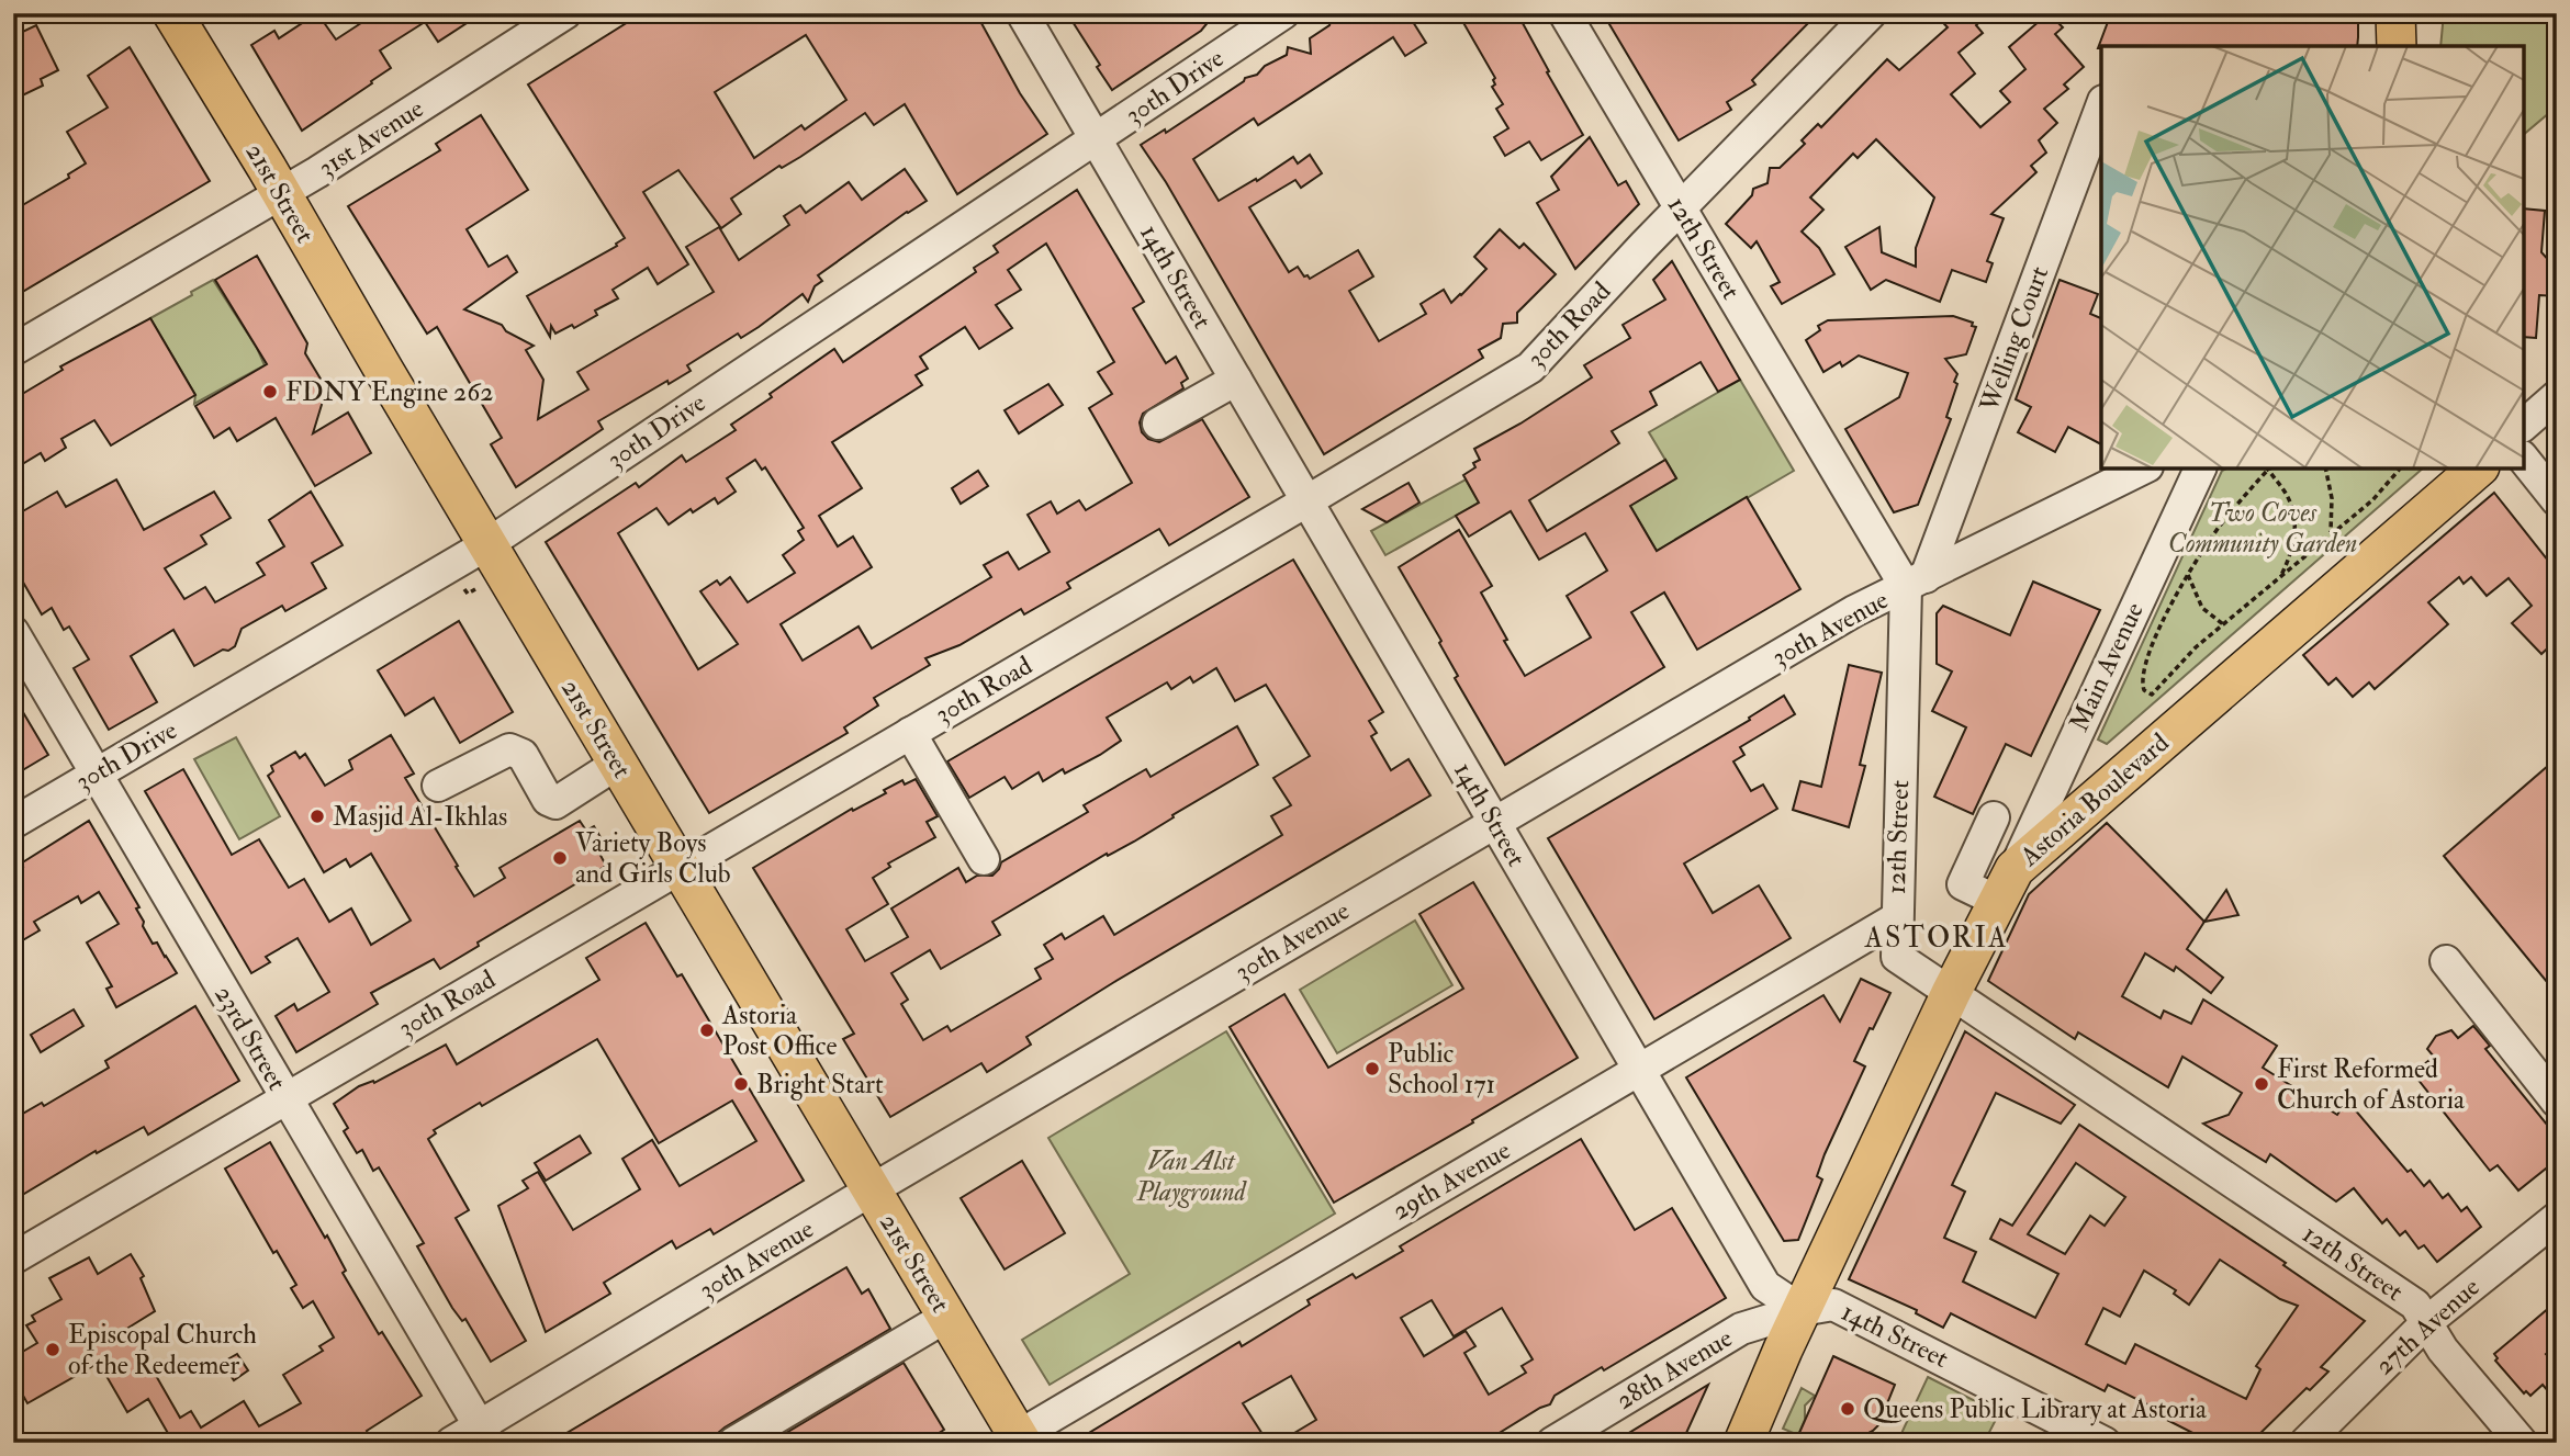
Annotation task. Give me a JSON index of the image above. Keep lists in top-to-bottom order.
{
  "streets": {
    "main road": ["21st Street", "Astoria Boulevard"],
    "street": [
      "30th Drive",
      "31st Avenue",
      "12th Street",
      "14th Street",
      "30th Road",
      "Welling Court",
      "30th Avenue",
      "Main Avenue",
      "23rd Street",
      "29th Avenue",
      "27th Avenue",
      "28th Avenue"
    ]
  },
  "crossings": [
    ["30th Drive", "21st Street"],
    ["30th Drive", "14th Street"],
    ["30th Drive", "23rd Street"],
    ["31st Avenue", "21st Street"],
    ["21st Street", "30th Road"],
    ["21st Street", "30th Avenue"],
    ["21st Street", "29th Avenue"],
    ["12th Street", "30th Road"],
    ["12th Street", "Welling Court"],
    ["12th Street", "30th Avenue"],
    ["12th Street", "Astoria Boulevard"],
    ["12th Street", "29th Avenue"],
    ["12th Street", "27th Avenue"],
    ["14th Street", "30th Road"],
    ["14th Street", "30th Avenue"],
    ["14th Street", "Astoria Boulevard"],
    ["14th Street", "29th Avenue"],
    ["14th Street", "28th Avenue"],
    ["30th Road", "23rd Street"],
    ["Welling Court", "30th Avenue"],
    ["30th Avenue", "23rd Street"],
    ["Main Avenue", "Astoria Boulevard"],
    ["Astoria Boulevard", "28th Avenue"]
  ],
  "districts": ["ASTORIA"],
  "parks": ["Two Coves Community Garden", "Van Alst Playground"],
  "places": [
    "FDNY Engine 262",
    "Masjid Al-Ikhlas",
    "Variety Boys and Girls Club",
    "Astoria Post Office",
    "Public School 171",
    "Bright Start",
    "First Reformed Church of Astoria",
    "Episcopal Church of the Redeemer",
    "Queens Public Library at Astoria"
  ]
}
